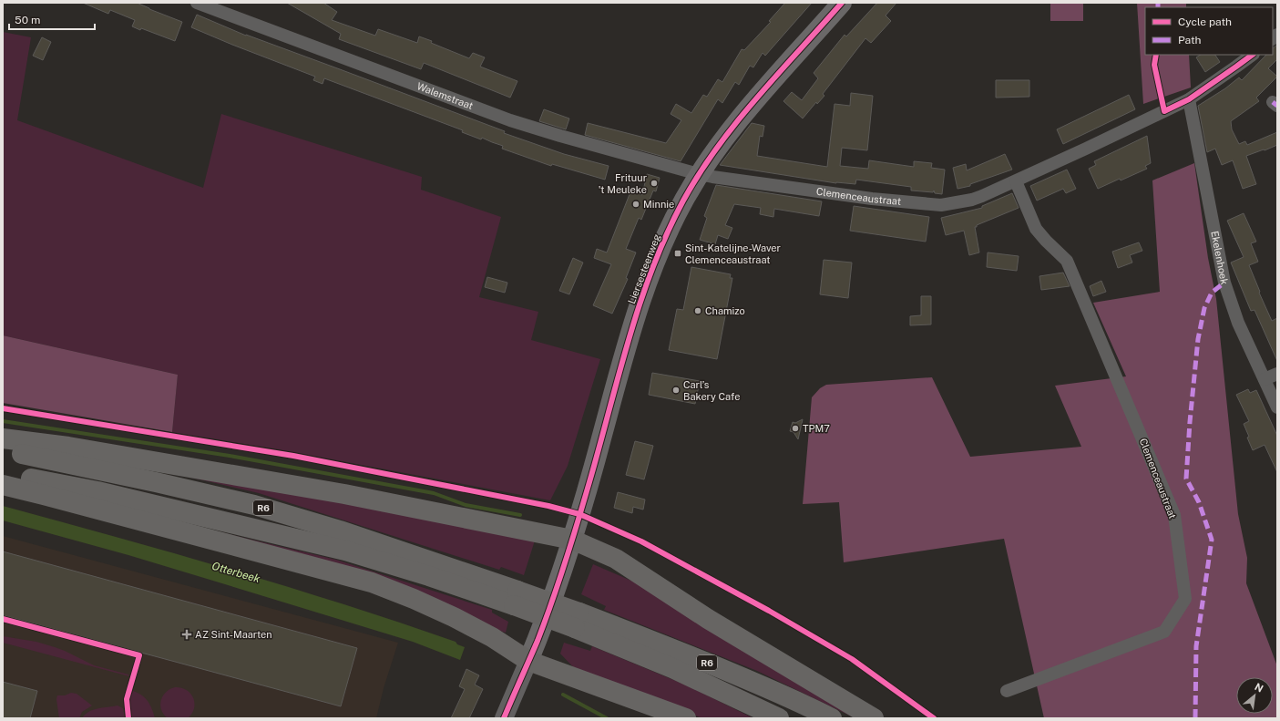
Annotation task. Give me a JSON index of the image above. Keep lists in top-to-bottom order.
{
  "streets": {
    "highway": ["R6"],
    "main road": ["Liersesteenweg"],
    "street": ["Walemstraat", "Clemenceaustraat", "Ekelenhoek"]
  },
  "crossings": [
    ["Walemstraat", "Clemenceaustraat"],
    ["Walemstraat", "Liersesteenweg"],
    ["Clemenceaustraat", "Ekelenhoek"],
    ["Clemenceaustraat", "Liersesteenweg"]
  ],
  "water": ["Otterbeek"],
  "places": {
    "other": [
      "Frituur 't Meuleke",
      "Minnie",
      "Chamizo",
      "Carl’s Bakery Cafe",
      "TPM7"
    ],
    "transit": ["Sint-Katelijne-Waver Clemenceaustraat"],
    "health": ["AZ Sint-Maarten"]
  },
  "legend": ["Cycle path", "Path"],
  "scale_bar": "50 m",
  "north": "top right"
}
